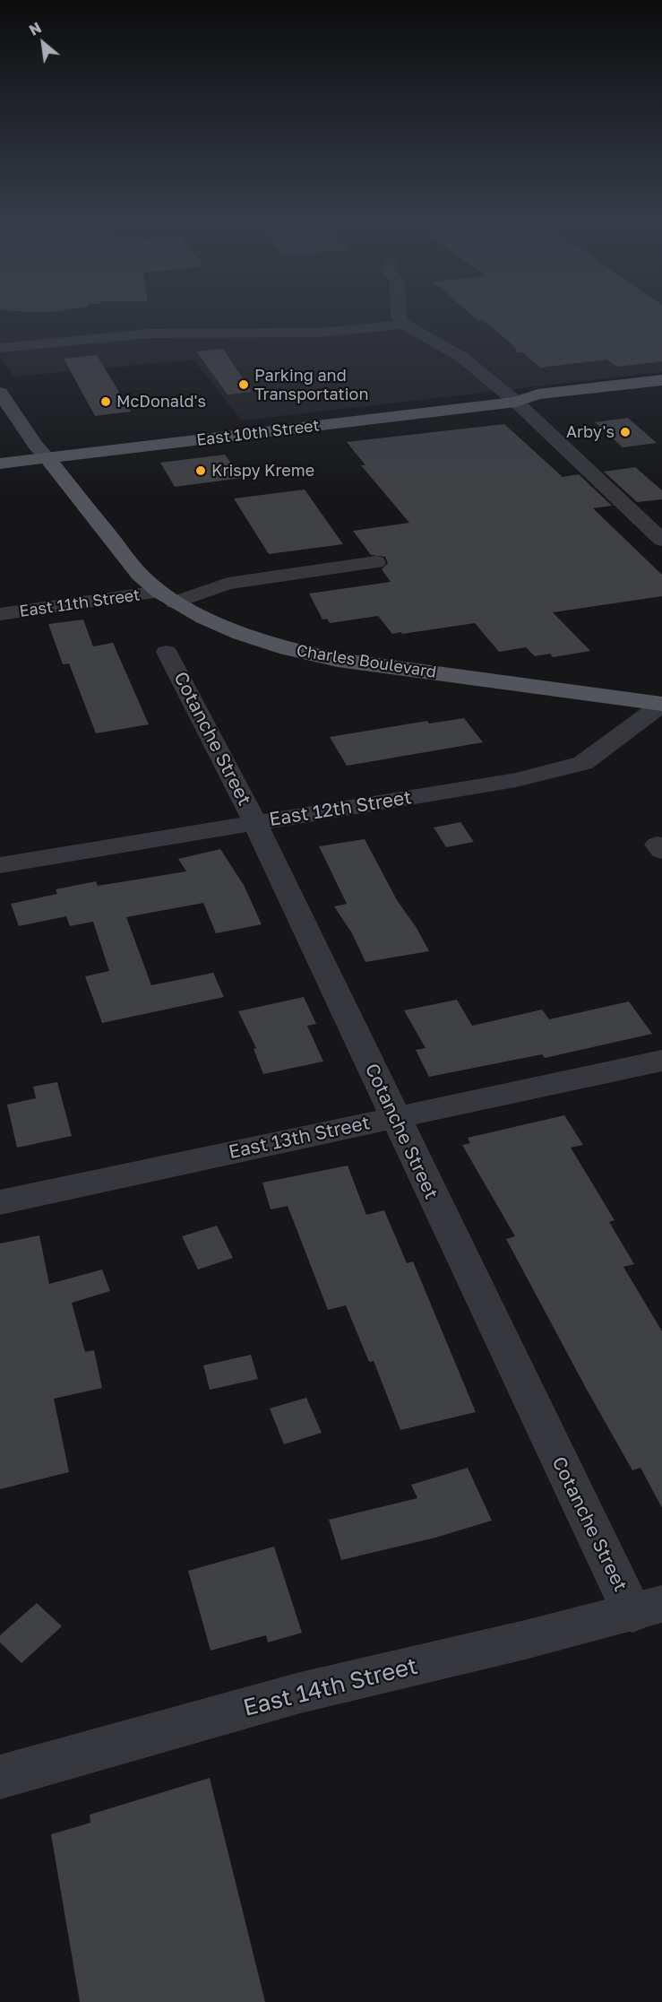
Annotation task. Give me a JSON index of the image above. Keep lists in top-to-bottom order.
{
  "streets": {
    "main road": ["East 10th Street", "Charles Boulevard"],
    "street": [
      "East 11th Street",
      "Cotanche Street",
      "East 12th Street",
      "East 13th Street",
      "East 14th Street"
    ]
  },
  "crossings": [
    ["East 10th Street", "Charles Boulevard"],
    ["East 11th Street", "Charles Boulevard"],
    ["Charles Boulevard", "East 12th Street"],
    ["Cotanche Street", "East 12th Street"],
    ["Cotanche Street", "East 13th Street"],
    ["Cotanche Street", "East 14th Street"]
  ],
  "places": [
    "Parking and Transportation",
    "McDonald's",
    "Arby's",
    "Krispy Kreme"
  ],
  "north": "top left"
}
